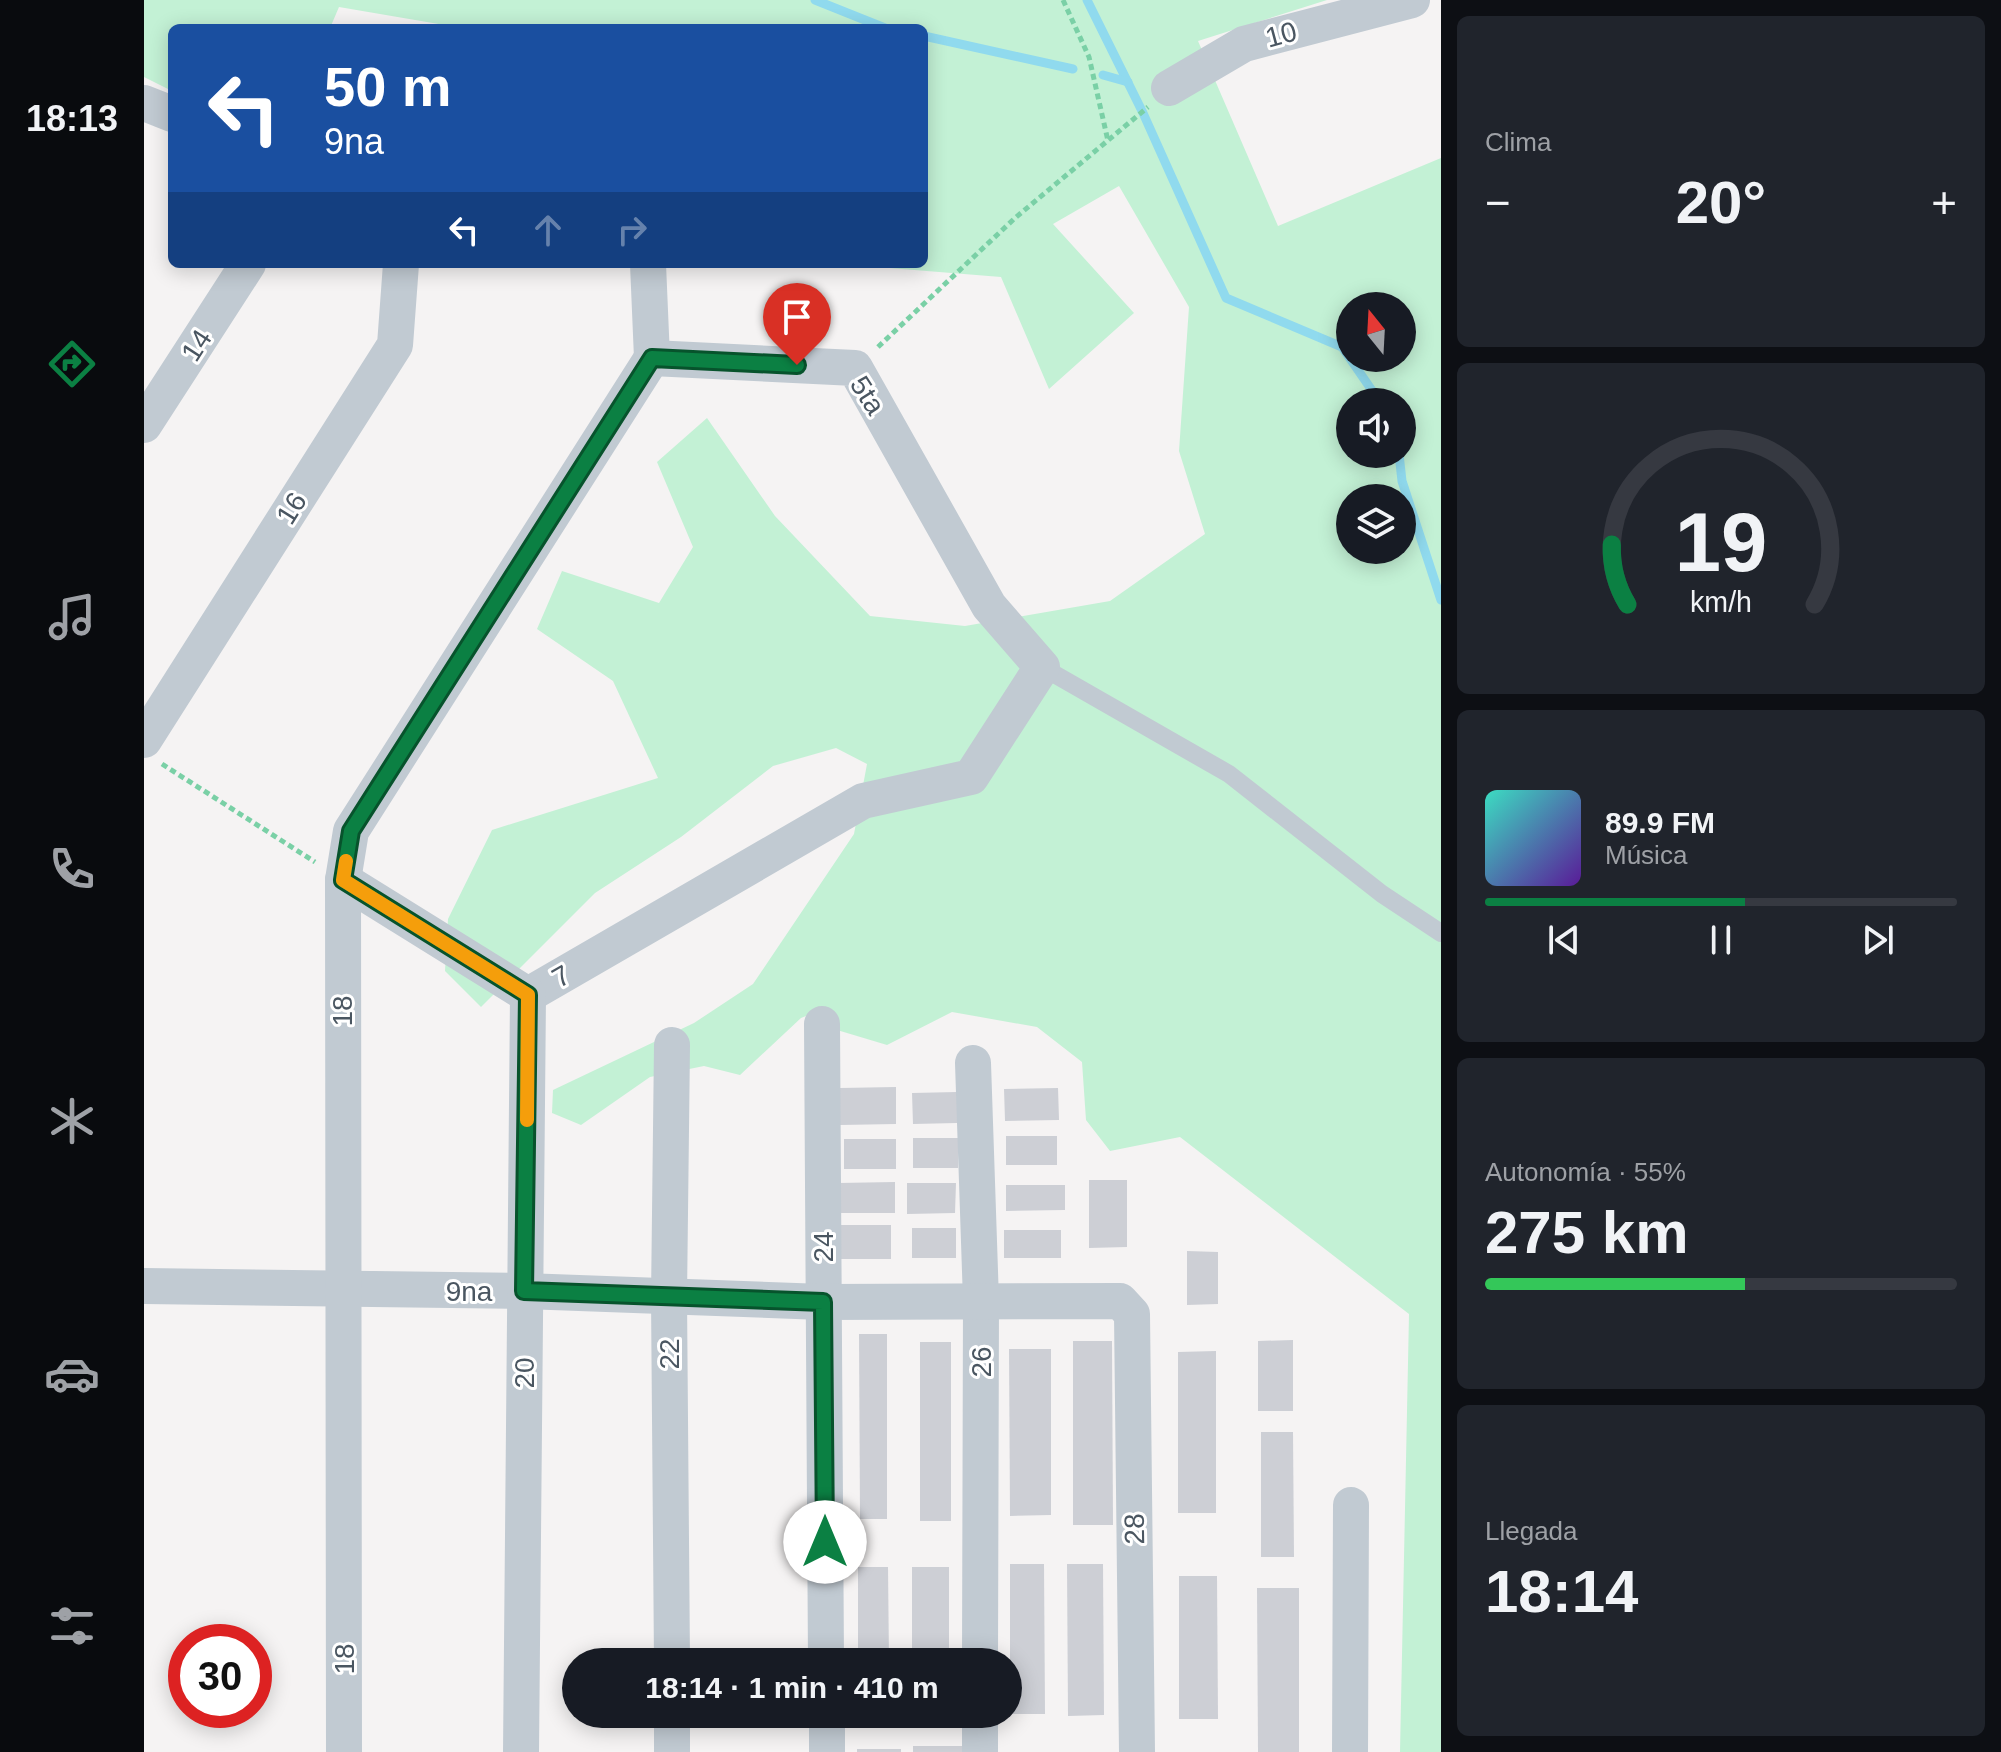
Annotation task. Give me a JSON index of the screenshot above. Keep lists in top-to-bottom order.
{
  "streets": {
    "street": [
      "10",
      "14",
      "5ta",
      "16",
      "7",
      "18",
      "24",
      "9na",
      "22",
      "26",
      "20",
      "28"
    ]
  },
  "crossings": [
    ["5ta", "7"],
    ["5ta", "18"],
    ["7", "18"],
    ["7", "20"],
    ["18", "9na"],
    ["24", "9na"],
    ["9na", "22"],
    ["9na", "26"],
    ["9na", "20"],
    ["9na", "28"]
  ],
  "north": "top",
  "page": {
    "tabs": "18:13",
    "tile": [
      "Clima",
      ["Autonomía · 55%", "275 km"],
      ["Llegada", "18:14"]
    ],
    "turn": ["50 m", "9na"],
    "heat": ["−", "20°", "+"],
    "song": ["89.9 FM", "Música"],
    "limit": "30",
    "trip": "18:14 · 1 min · 410 m",
    "gauge": ["19", "km/h"]
  }
}
